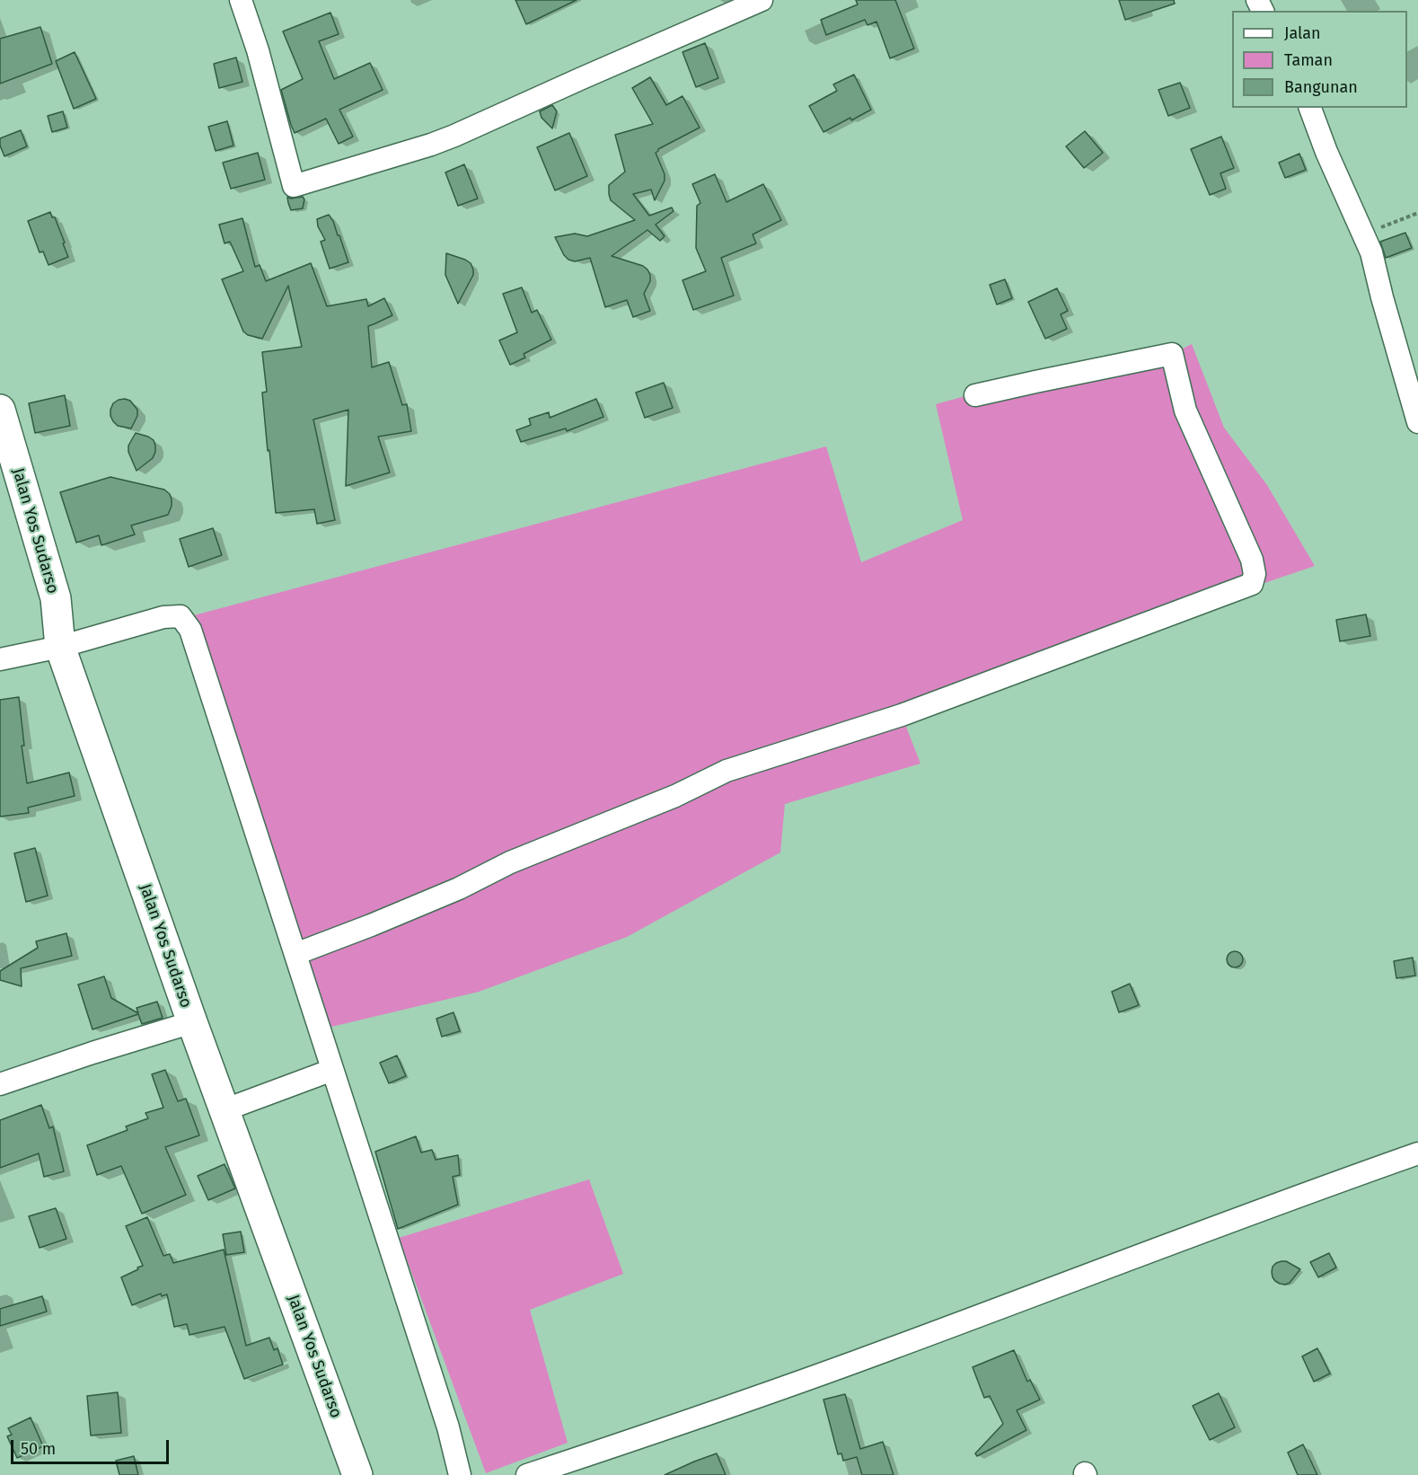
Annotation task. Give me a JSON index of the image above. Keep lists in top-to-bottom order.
{
  "streets": {
    "main road": ["Jalan Yos Sudarso"]
  },
  "legend": ["Jalan", "Taman", "Bangunan"],
  "scale_bar": "50 m"
}
